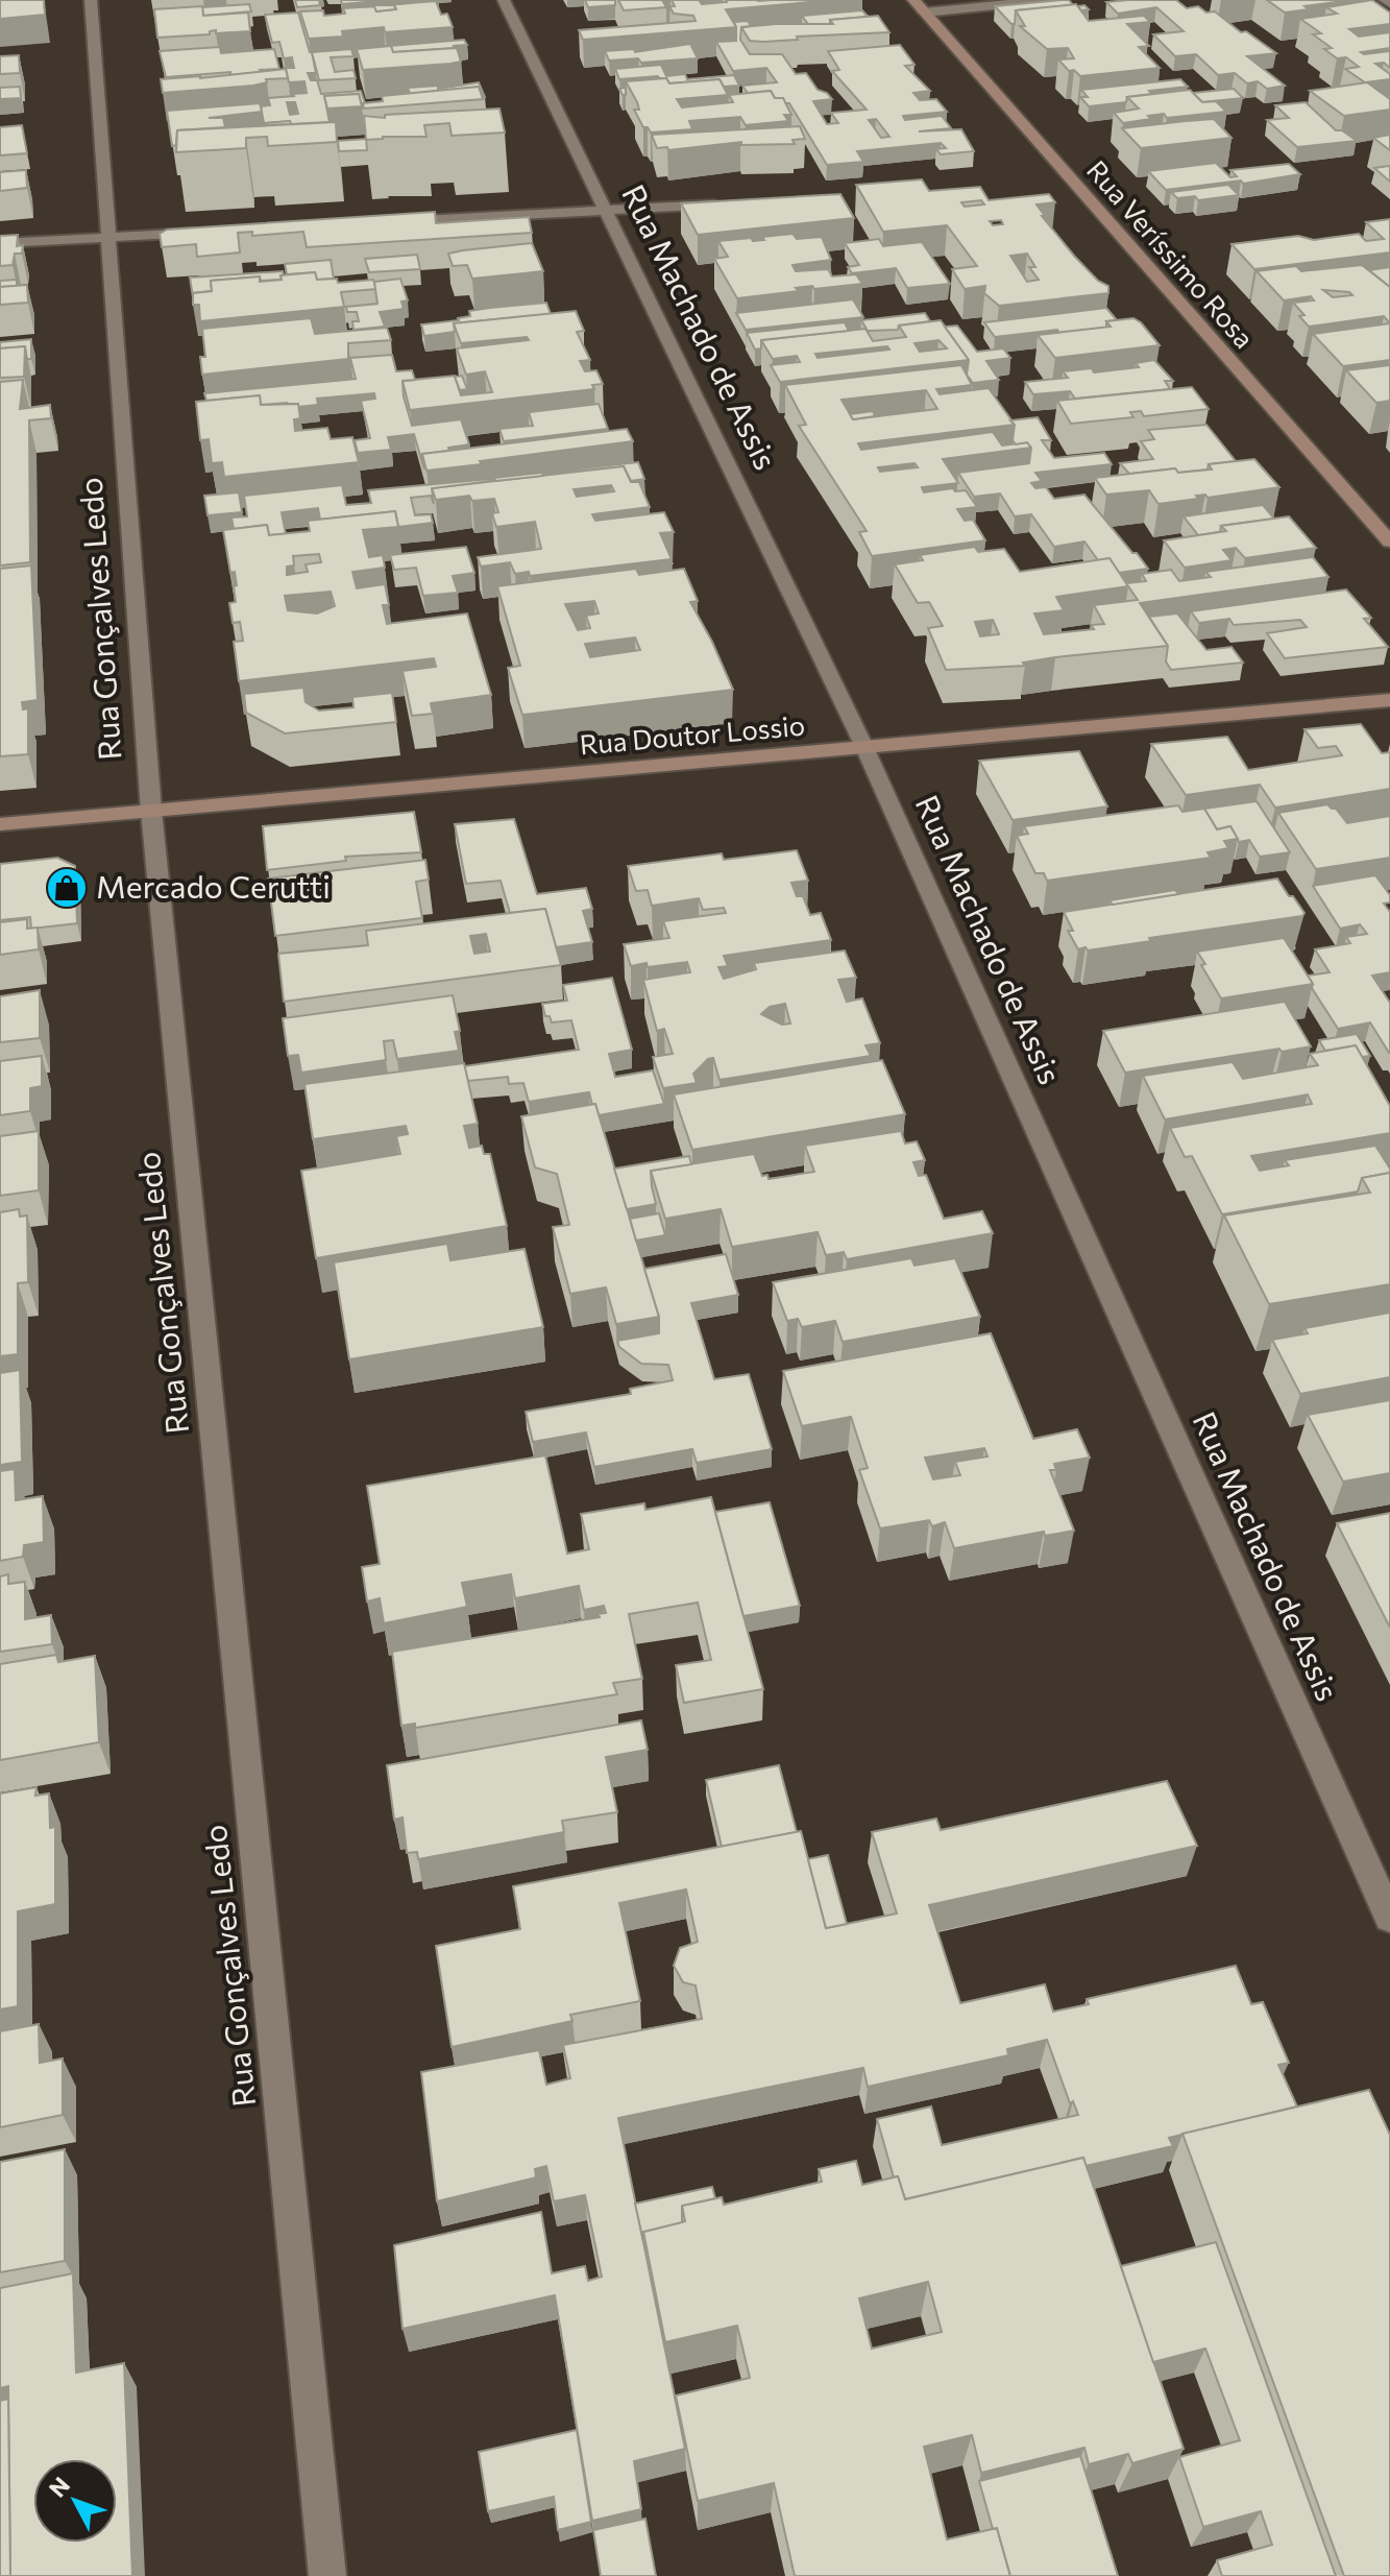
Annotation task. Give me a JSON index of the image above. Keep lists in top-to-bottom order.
{
  "streets": {
    "street": [
      "Rua Veríssimo Rosa",
      "Rua Machado de Assis",
      "Rua Gonçalves Ledo",
      "Rua Doutor Lossio"
    ]
  },
  "crossings": [
    ["Rua Machado de Assis", "Rua Doutor Lossio"],
    ["Rua Gonçalves Ledo", "Rua Doutor Lossio"]
  ],
  "places": {
    "shop": ["Mercado Cerutti"]
  },
  "north": "top left"
}
